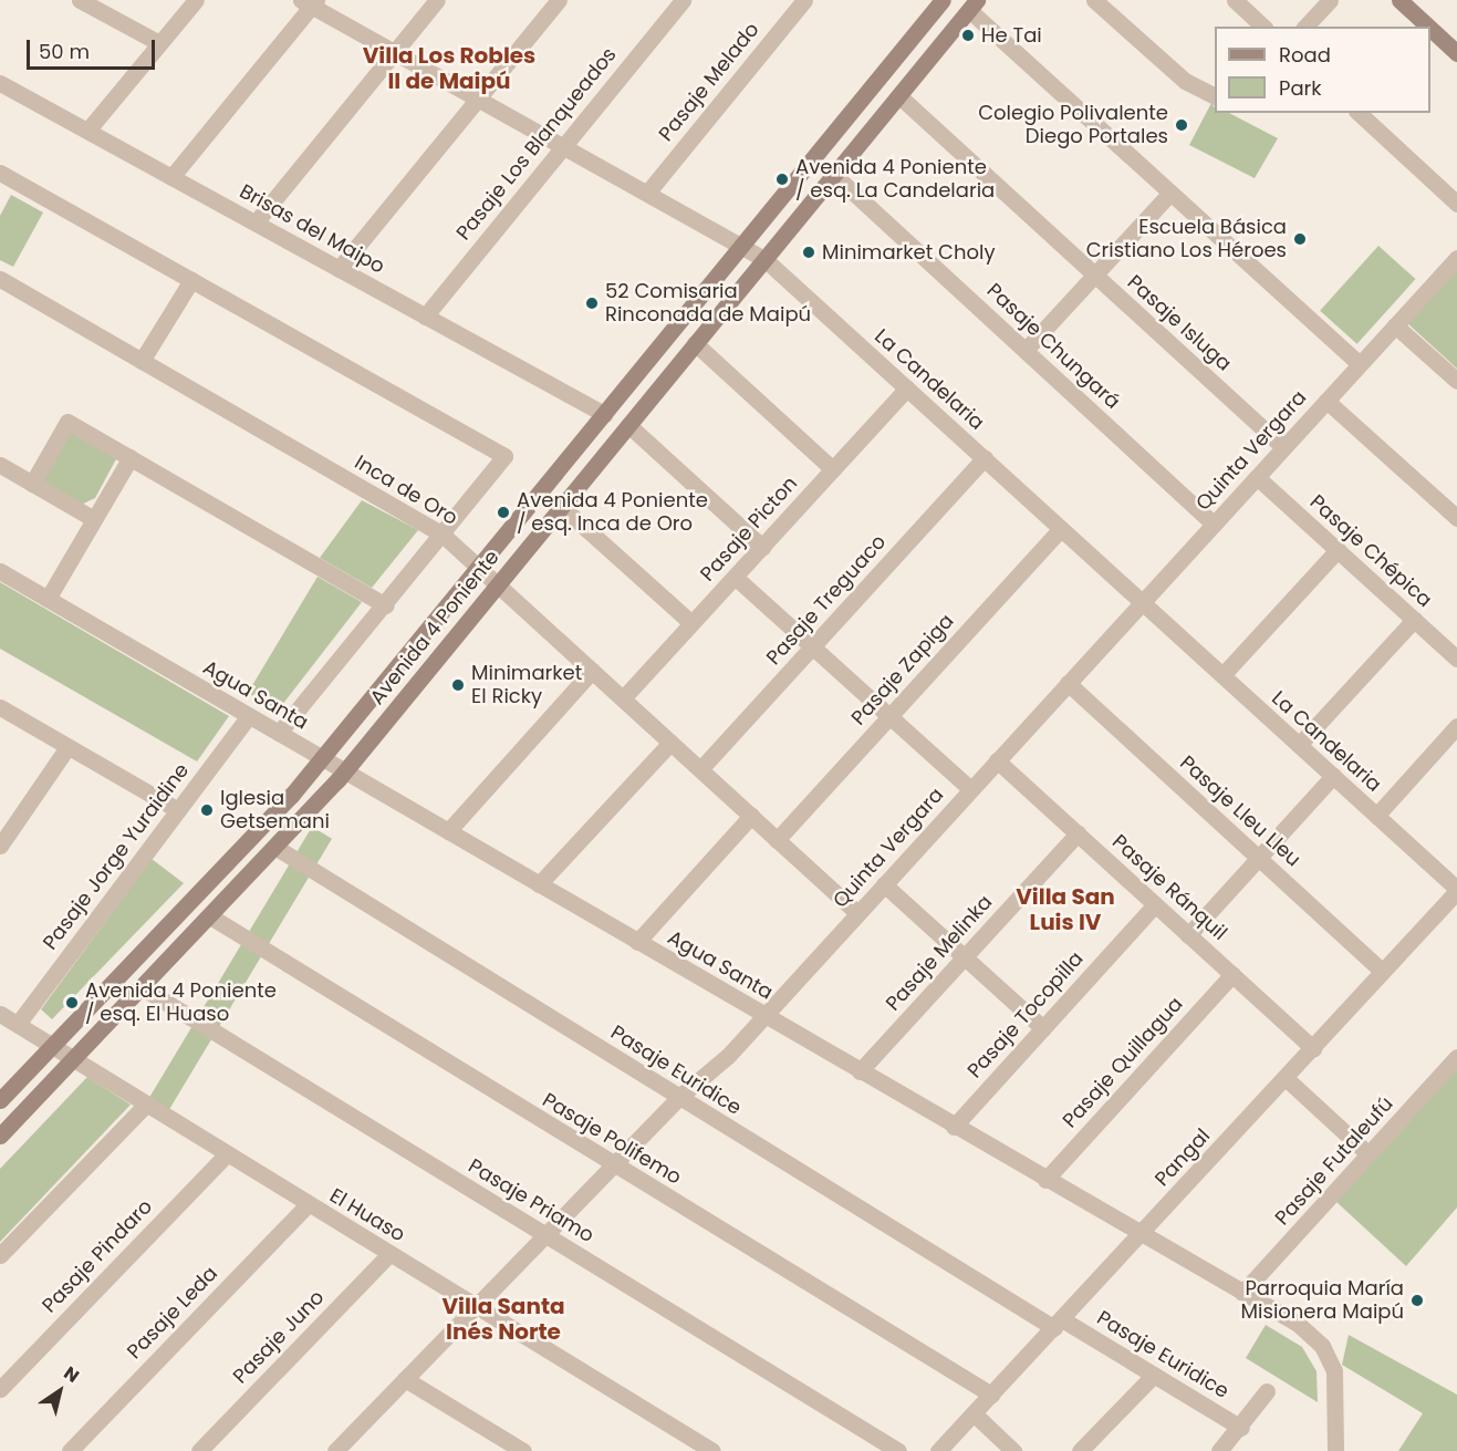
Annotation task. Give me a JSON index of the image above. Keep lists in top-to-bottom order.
{
  "streets": {
    "street": [
      "Pasaje Melado",
      "Pasaje Los Blanqueados",
      "Brisas del Maipo",
      "Pasaje Isluga",
      "Pasaje Chungará",
      "La Candelaria",
      "Quinta Vergara",
      "Inca de Oro",
      "Pasaje Picton",
      "Pasaje Chépica",
      "Pasaje Treguaco",
      "Avenida 4 Poniente",
      "Pasaje Zapiga",
      "Agua Santa",
      "Pasaje Lleu Lleu",
      "Pasaje Jorge Yuraidine",
      "Pasaje Ránquil",
      "Pasaje Melinka",
      "Pasaje Tocopilla",
      "Pasaje Quillagua",
      "Pasaje Euridice",
      "Pasaje Polifemo",
      "Pangal",
      "Pasaje Futaleufú",
      "Pasaje Priamo",
      "El Huaso",
      "Pasaje Pindaro",
      "Pasaje Leda",
      "Pasaje Juno"
    ]
  },
  "crossings": [
    ["Pasaje Melado", "La Candelaria"],
    ["Pasaje Los Blanqueados", "Brisas del Maipo"],
    ["Pasaje Los Blanqueados", "La Candelaria"],
    ["Brisas del Maipo", "Avenida 4 Poniente"],
    ["Pasaje Isluga", "Quinta Vergara"],
    ["Pasaje Isluga", "Avenida 4 Poniente"],
    ["Pasaje Chungará", "Quinta Vergara"],
    ["Pasaje Chungará", "Avenida 4 Poniente"],
    ["La Candelaria", "Quinta Vergara"],
    ["La Candelaria", "Pasaje Picton"],
    ["La Candelaria", "Pasaje Treguaco"],
    ["La Candelaria", "Avenida 4 Poniente"],
    ["La Candelaria", "Pasaje Zapiga"],
    ["La Candelaria", "Pangal"],
    ["Quinta Vergara", "Inca de Oro"],
    ["Quinta Vergara", "Pasaje Chépica"],
    ["Quinta Vergara", "Agua Santa"],
    ["Quinta Vergara", "Pasaje Lleu Lleu"],
    ["Quinta Vergara", "Pasaje Ránquil"],
    ["Quinta Vergara", "Pasaje Euridice"],
    ["Quinta Vergara", "Pasaje Polifemo"],
    ["Quinta Vergara", "Pasaje Priamo"],
    ["Quinta Vergara", "El Huaso"],
    ["Inca de Oro", "Pasaje Picton"],
    ["Inca de Oro", "Pasaje Treguaco"],
    ["Inca de Oro", "Avenida 4 Poniente"],
    ["Inca de Oro", "Pasaje Zapiga"],
    ["Avenida 4 Poniente", "Agua Santa"],
    ["Avenida 4 Poniente", "Pasaje Euridice"],
    ["Avenida 4 Poniente", "Pasaje Polifemo"],
    ["Avenida 4 Poniente", "Pasaje Priamo"],
    ["Avenida 4 Poniente", "El Huaso"],
    ["Agua Santa", "Pasaje Jorge Yuraidine"],
    ["Agua Santa", "Pasaje Melinka"],
    ["Agua Santa", "Pasaje Tocopilla"],
    ["Agua Santa", "Pasaje Quillagua"],
    ["Agua Santa", "Pangal"],
    ["Agua Santa", "Pasaje Futaleufú"],
    ["Pasaje Lleu Lleu", "Pangal"],
    ["Pasaje Jorge Yuraidine", "El Huaso"],
    ["Pasaje Ránquil", "Pasaje Melinka"],
    ["Pasaje Ránquil", "Pasaje Tocopilla"],
    ["Pasaje Ránquil", "Pasaje Quillagua"],
    ["Pasaje Ránquil", "Pangal"],
    ["Pasaje Euridice", "Pangal"],
    ["Pasaje Polifemo", "Pangal"],
    ["El Huaso", "Pasaje Pindaro"],
    ["El Huaso", "Pasaje Leda"],
    ["El Huaso", "Pasaje Juno"]
  ],
  "districts": ["Villa Los Robles II de Maipú", "Villa San Luis IV", "Villa Santa Inés Norte"],
  "places": [
    "He Tai",
    "Colegio Polivalente Diego Portales",
    "Avenida 4 Poniente / esq. La Candelaria",
    "Escuela Básica Cristiano Los Héroes",
    "Minimarket Choly",
    "52 Comisaria Rinconada de Maipú",
    "Avenida 4 Poniente / esq. Inca de Oro",
    "Minimarket El Ricky",
    "Iglesia Getsemani",
    "Avenida 4 Poniente / esq. El Huaso",
    "Parroquia María Misionera Maipú"
  ],
  "legend": ["Road", "Park"],
  "scale_bar": "50 m",
  "north": "top right"
}
